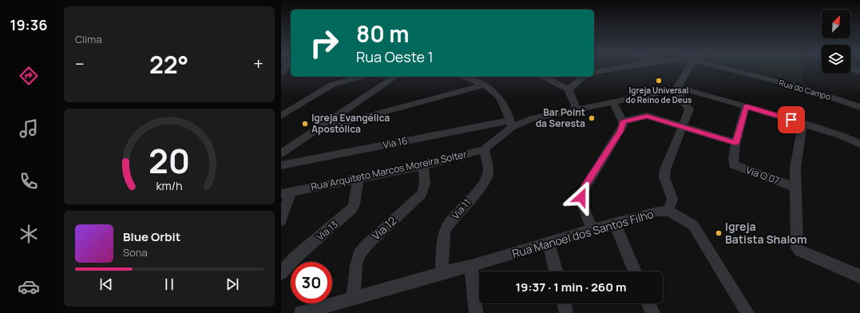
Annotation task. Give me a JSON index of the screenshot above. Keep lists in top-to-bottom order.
{
  "streets": {
    "street": [
      "Rua do Campo",
      "Via 16",
      "Rua Arquiteto Marcos Moreira Solter",
      "Via O 07",
      "Via 11",
      "Via 12",
      "Via 13",
      "Rua Manoel dos Santos Filho"
    ]
  },
  "crossings": [
    ["Via 16", "Rua Arquiteto Marcos Moreira Solter"],
    ["Rua Arquiteto Marcos Moreira Solter", "Via 11"],
    ["Rua Arquiteto Marcos Moreira Solter", "Via 12"],
    ["Rua Arquiteto Marcos Moreira Solter", "Via 13"]
  ],
  "places": [
    "Igreja Universal do Reino de Deus",
    "Bar Point da Seresta",
    "Igreja Evangélica Apostólica",
    "Igreja Batista Shalom"
  ],
  "north": "top right",
  "page": {
    "tabs": "19:36",
    "tile": "Clima",
    "turn": ["80 m", "Rua Oeste 1"],
    "heat": ["−", "22°", "+"],
    "song": ["Blue Orbit", "Sona"],
    "limit": "30",
    "trip": "19:37 · 1 min · 260 m",
    "gauge": ["20", "km/h"]
  }
}
